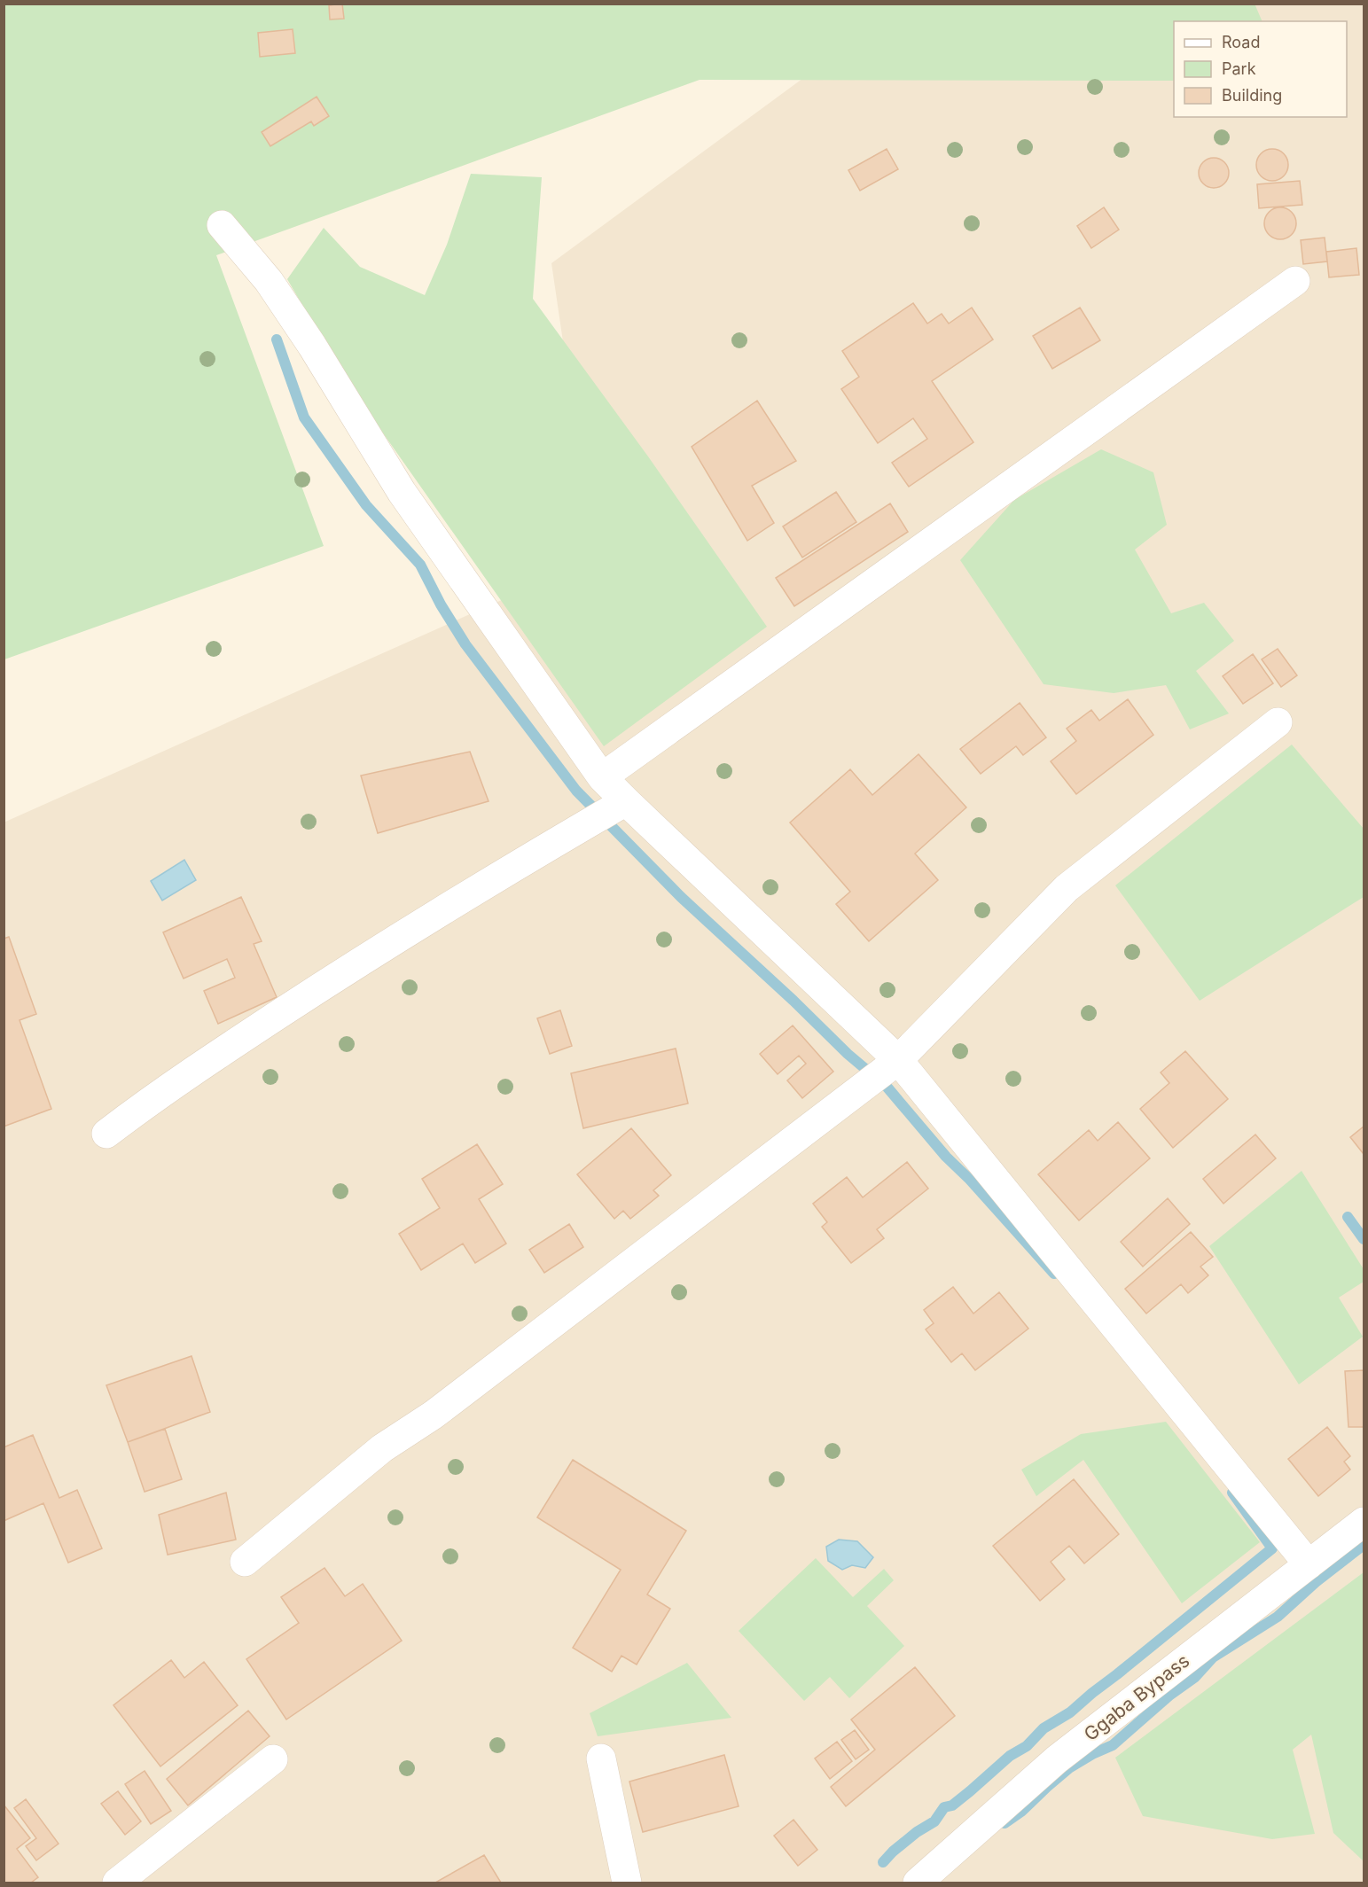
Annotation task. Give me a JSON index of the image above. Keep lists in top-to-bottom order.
{
  "streets": {
    "street": ["Ggaba Bypass"]
  },
  "legend": ["Road", "Park", "Building"]
}
